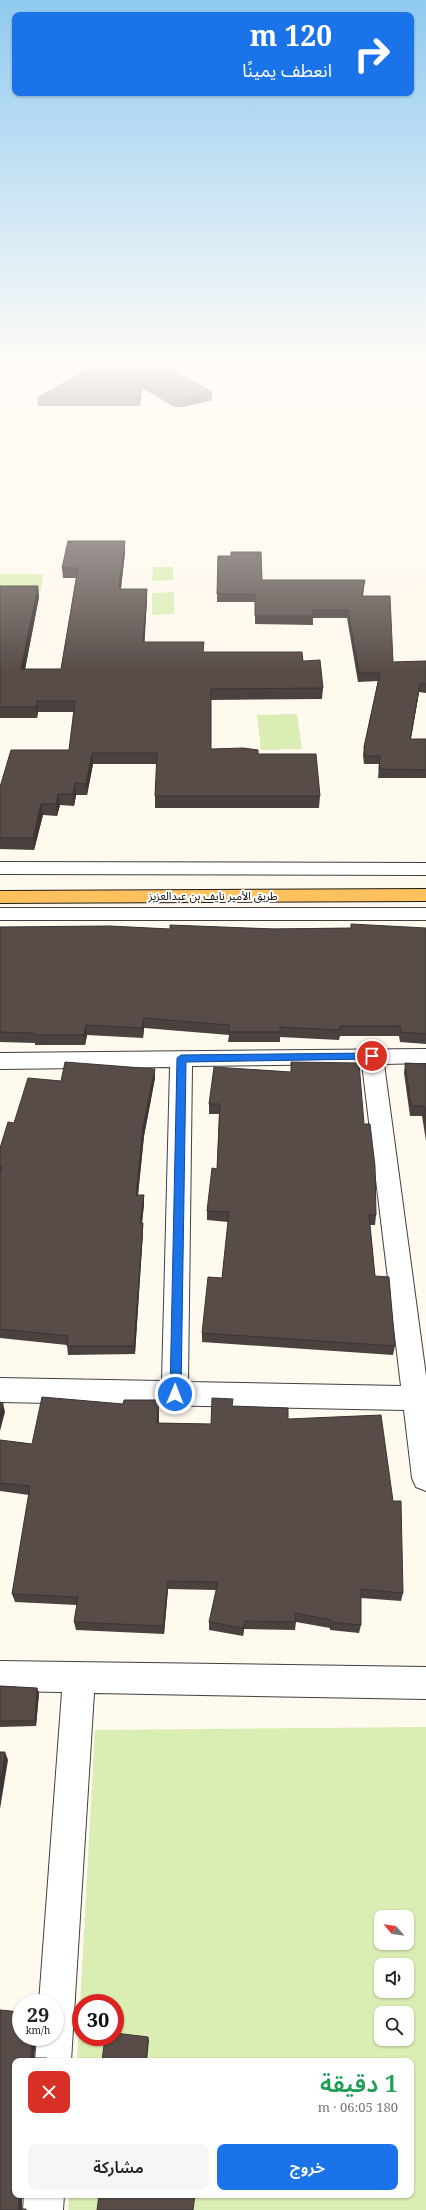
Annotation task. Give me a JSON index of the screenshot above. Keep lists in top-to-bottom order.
{
  "streets": {
    "main road": ["طريق الأمير نايف بن عبدالعزيز"]
  },
  "north": "top left",
  "page": {
    "turn": ["120 m", "انعطف يمينًا"],
    "speed": "29 km/h",
    "limit": "30",
    "heading": ["1 دقيقة", "180 m · 06:05"],
    "buttons": ["خروج", "مشاركة"]
  }
}
